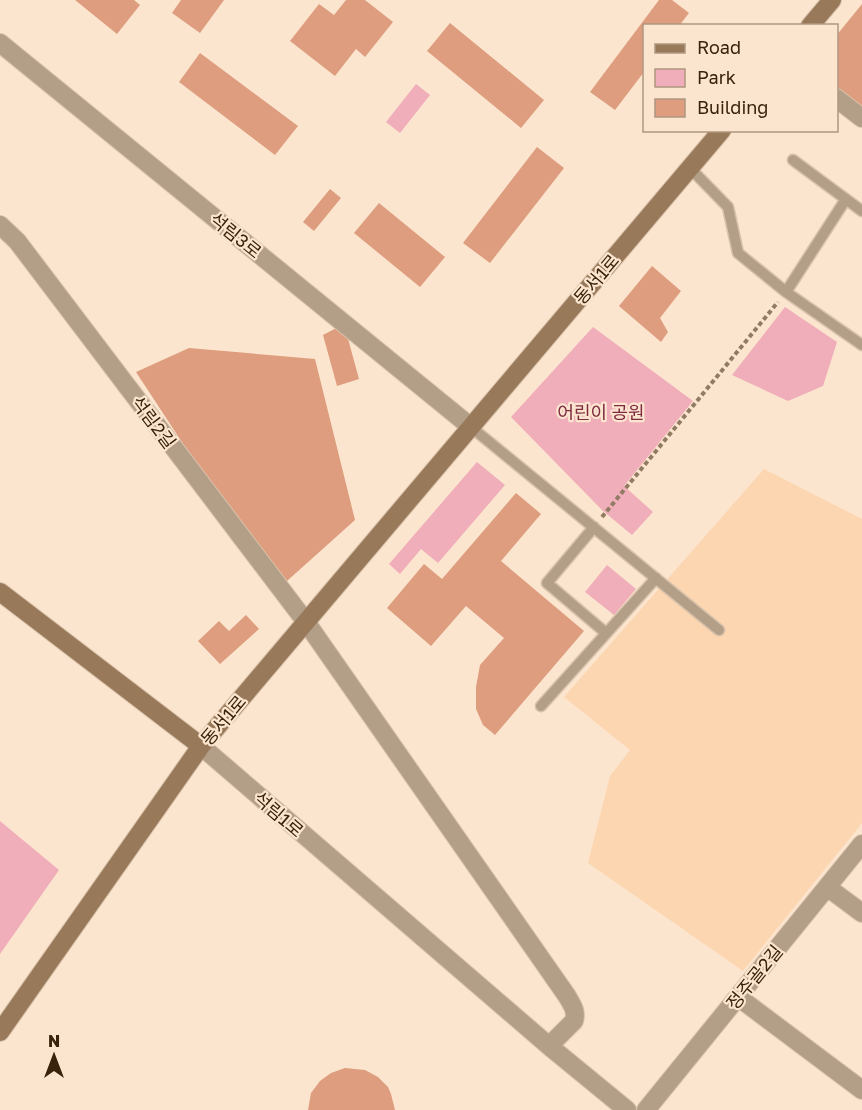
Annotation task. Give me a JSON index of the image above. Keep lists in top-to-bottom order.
{
  "streets": {
    "street": [
      "석림3로",
      "동서1로",
      "석림2길",
      "석림1로",
      "정주골2길"
    ]
  },
  "crossings": [
    ["석림3로", "동서1로"],
    ["동서1로", "석림2길"],
    ["동서1로", "석림1로"]
  ],
  "parks": ["어린이 공원"],
  "legend": ["Road", "Park", "Building"],
  "north": "top"
}
